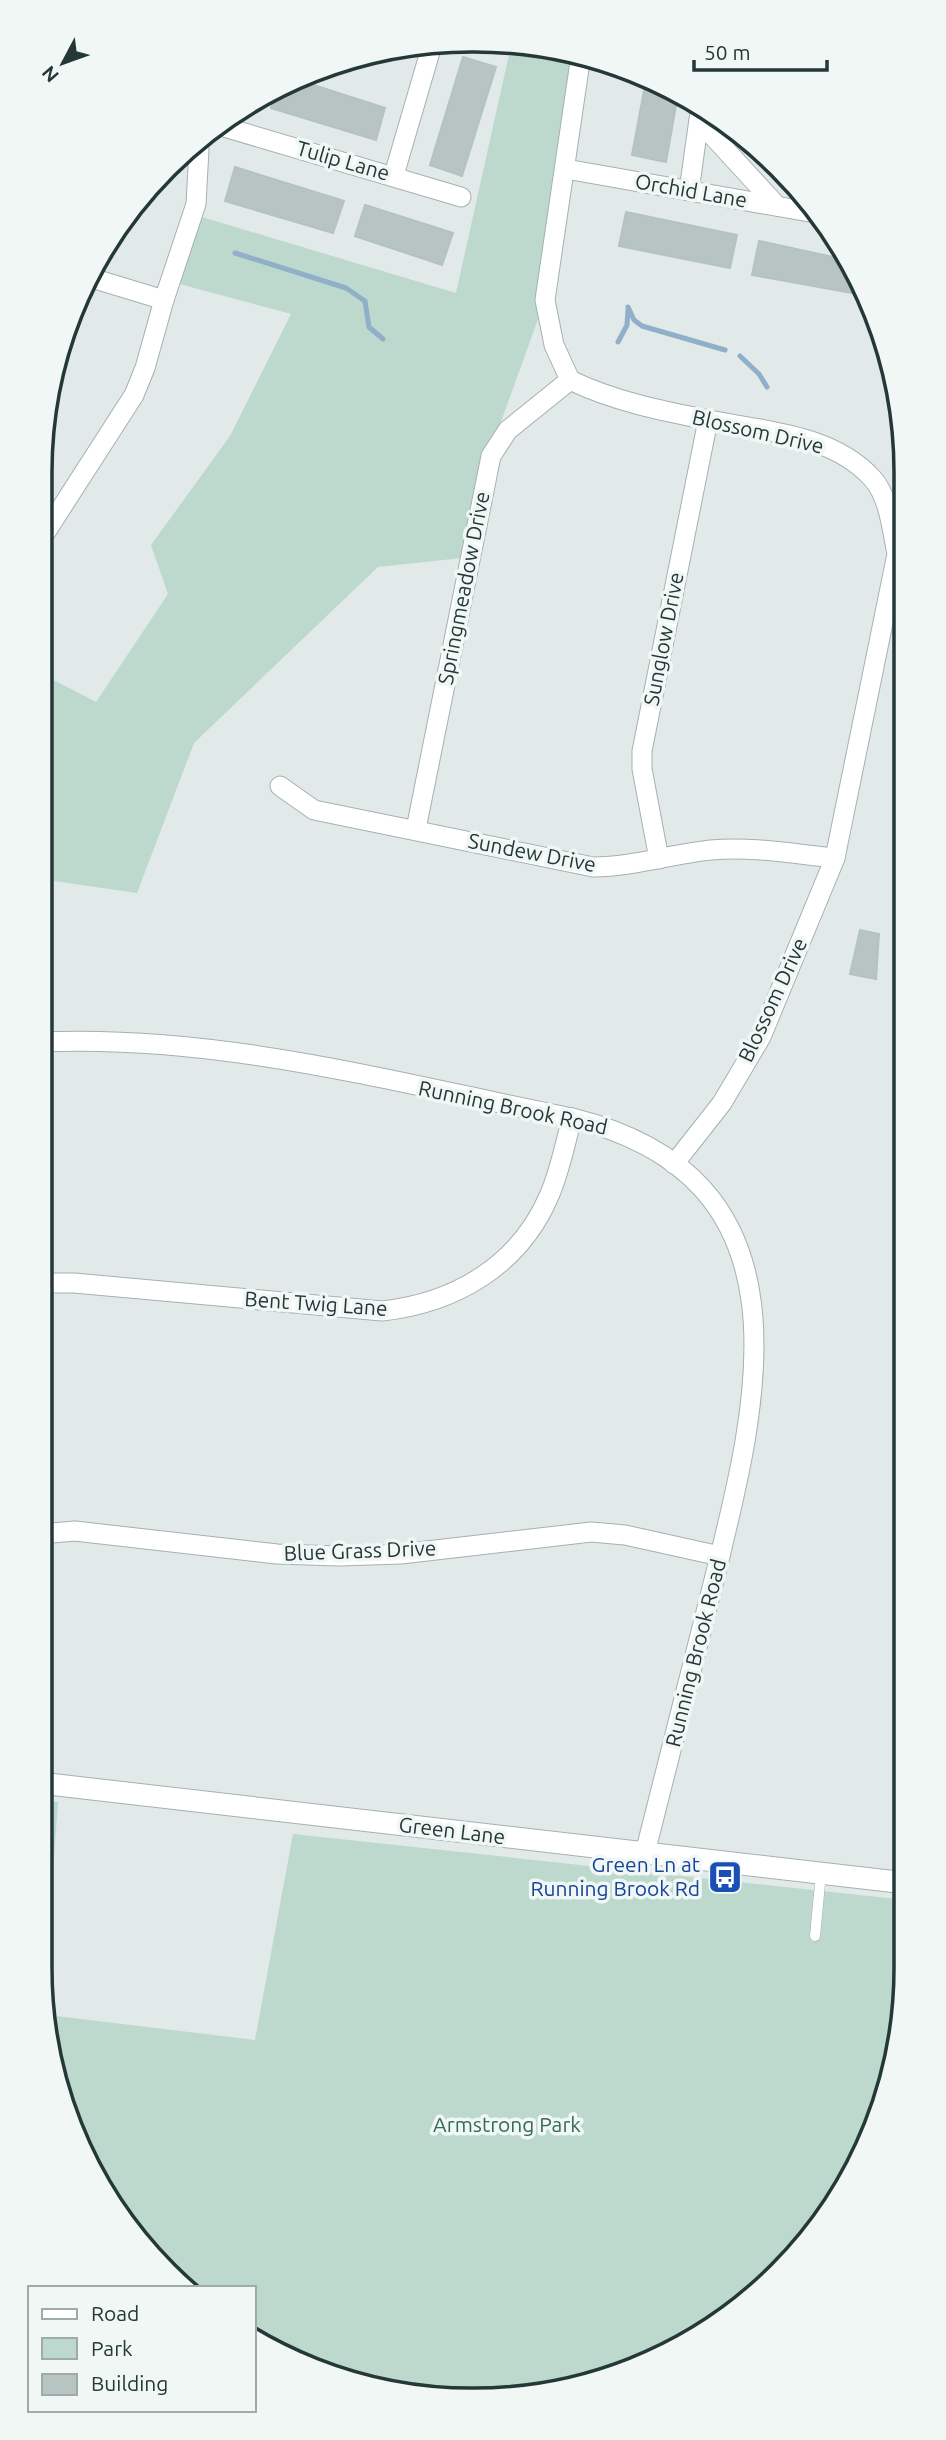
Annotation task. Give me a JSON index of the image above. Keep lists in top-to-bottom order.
{
  "streets": {
    "street": [
      "Tulip Lane",
      "Orchid Lane",
      "Blossom Drive",
      "Springmeadow Drive",
      "Sunglow Drive",
      "Sundew Drive",
      "Running Brook Road",
      "Bent Twig Lane",
      "Blue Grass Drive",
      "Green Lane"
    ]
  },
  "crossings": [
    ["Blossom Drive", "Springmeadow Drive"],
    ["Blossom Drive", "Sunglow Drive"],
    ["Blossom Drive", "Sundew Drive"],
    ["Blossom Drive", "Running Brook Road"],
    ["Springmeadow Drive", "Sundew Drive"],
    ["Sunglow Drive", "Sundew Drive"],
    ["Running Brook Road", "Bent Twig Lane"],
    ["Running Brook Road", "Blue Grass Drive"],
    ["Running Brook Road", "Green Lane"]
  ],
  "parks": ["Armstrong Park"],
  "places": {
    "bus stop": ["Green Ln at Running Brook Rd"]
  },
  "legend": ["Road", "Park", "Building"],
  "scale_bar": "50 m",
  "north": "bottom left"
}
